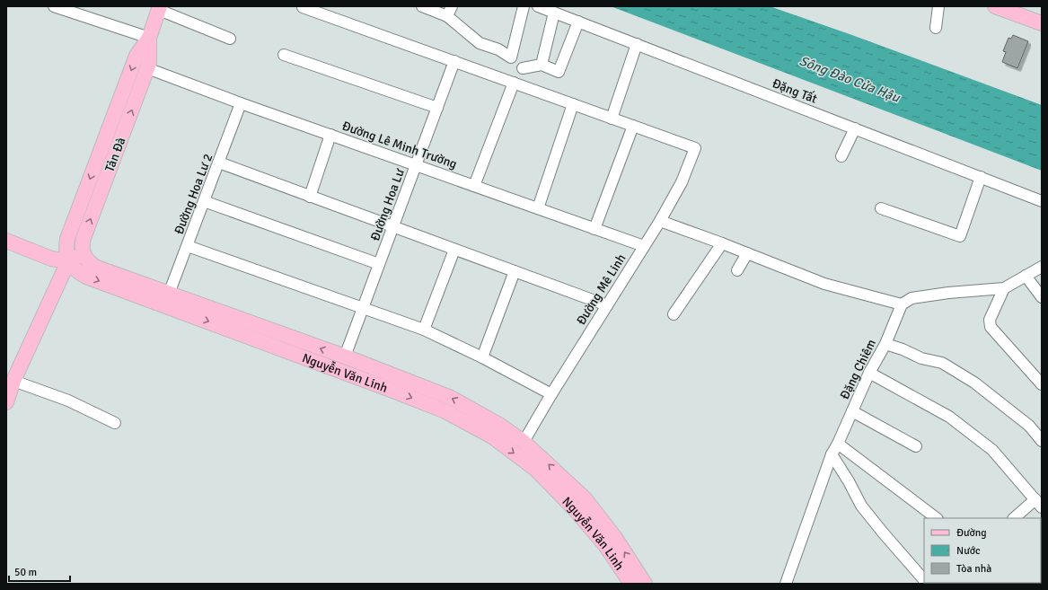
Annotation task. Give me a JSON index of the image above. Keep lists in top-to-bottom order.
{
  "streets": {
    "main road": ["Tản Đà", "Nguyễn Văn Linh"],
    "street": [
      "Đặng Tất",
      "Đường Lê Minh Trường",
      "Đường Hoa Lư 2",
      "Đường Hoa Lư",
      "Đường Mê Linh",
      "Đặng Chiêm"
    ]
  },
  "crossings": [
    ["Đường Lê Minh Trường", "Tản Đà"],
    ["Đường Lê Minh Trường", "Đường Hoa Lư 2"],
    ["Đường Lê Minh Trường", "Đường Hoa Lư"],
    ["Đường Lê Minh Trường", "Đường Mê Linh"],
    ["Tản Đà", "Nguyễn Văn Linh"],
    ["Đường Hoa Lư 2", "Nguyễn Văn Linh"],
    ["Đường Hoa Lư", "Nguyễn Văn Linh"],
    ["Đường Mê Linh", "Nguyễn Văn Linh"]
  ],
  "water": ["Sông Đào Cửa Hậu"],
  "legend": ["Đường", "Nước", "Tòa nhà"],
  "scale_bar": "50 m"
}
